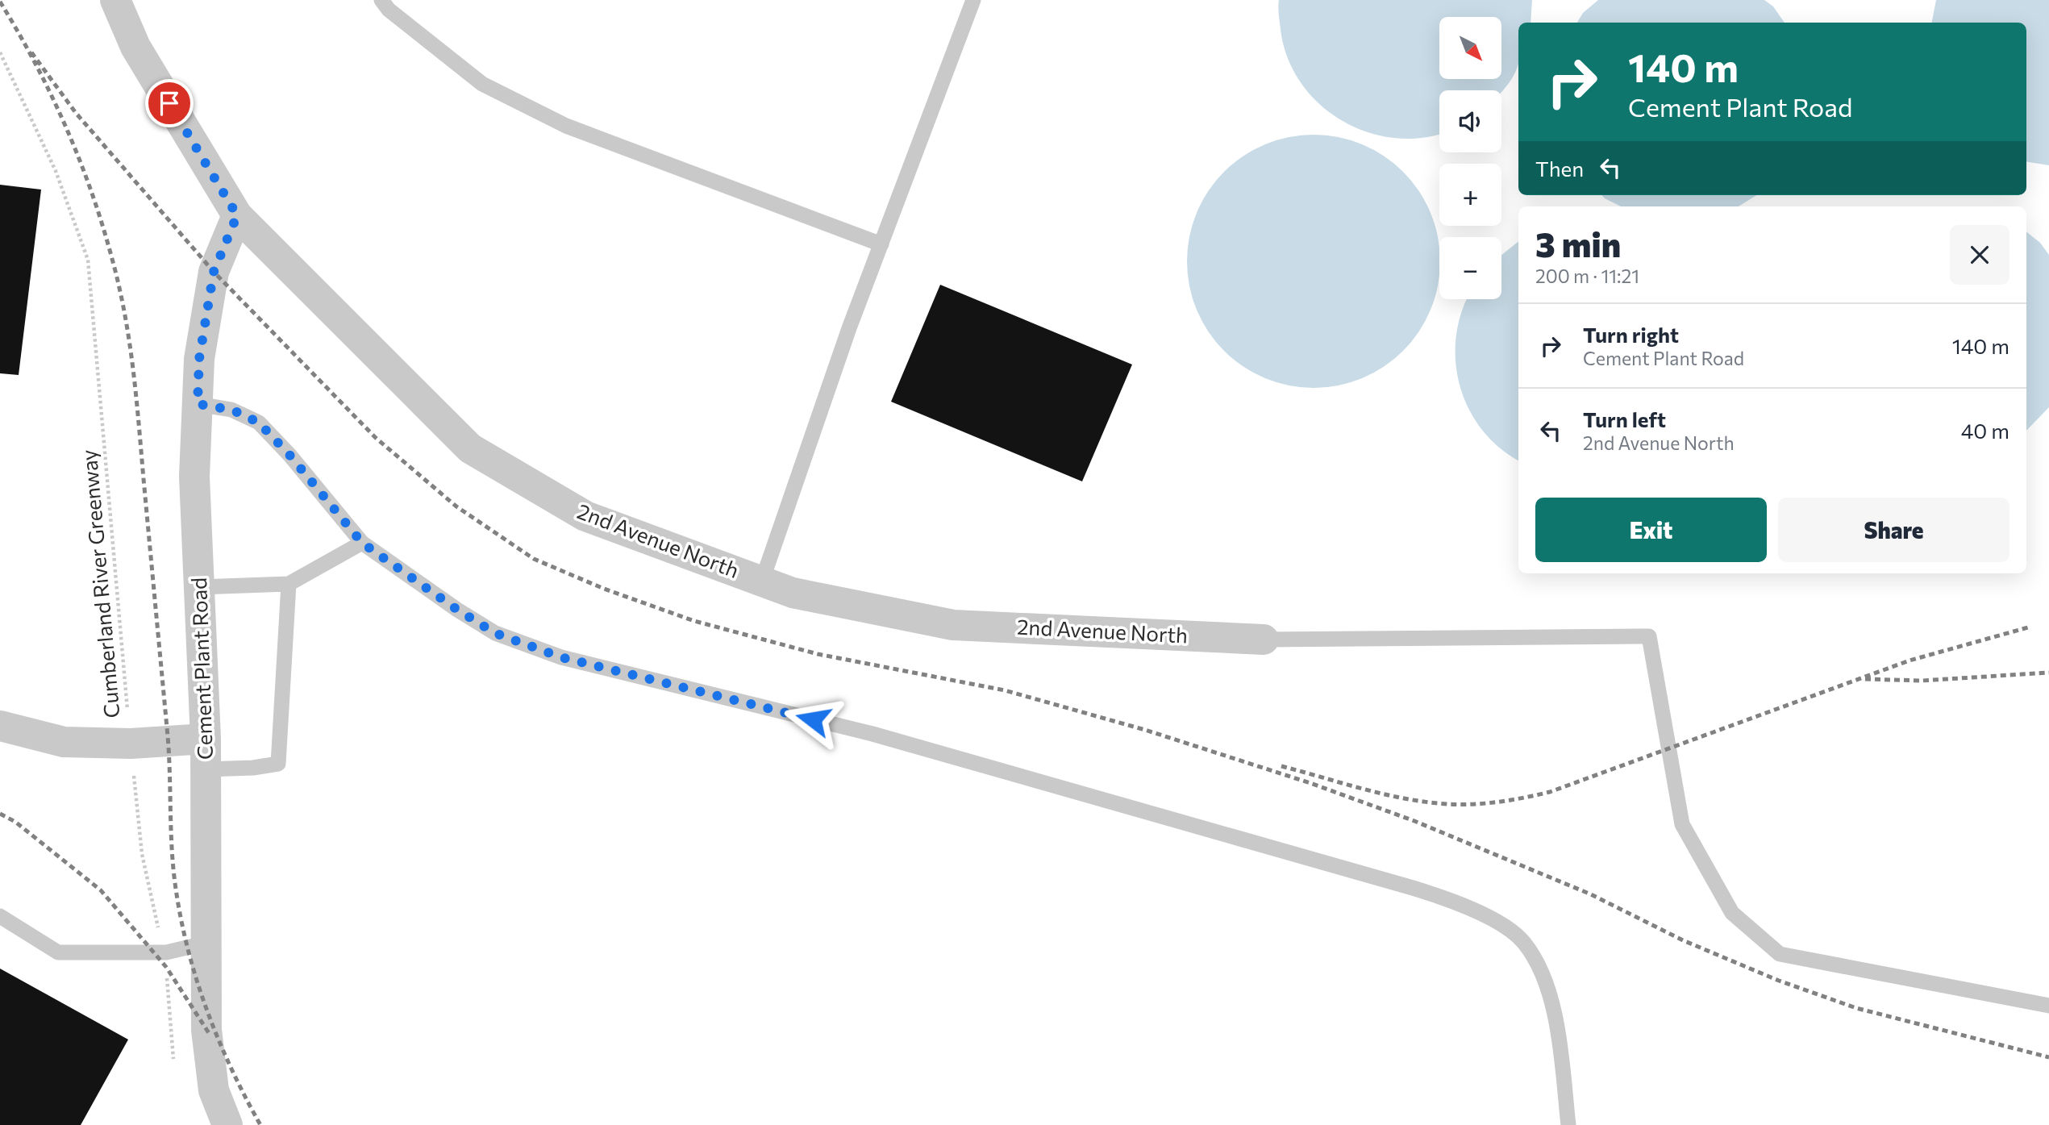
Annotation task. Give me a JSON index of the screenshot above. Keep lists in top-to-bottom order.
{
  "streets": {
    "street": ["2nd Avenue North", "Cement Plant Road"],
    "path": ["Cumberland River Greenway"]
  },
  "crossings": [
    ["2nd Avenue North", "Cement Plant Road"]
  ],
  "north": "bottom right",
  "page": {
    "map_buttons": ["+", "−"],
    "turn": ["140 m", "Cement Plant Road"],
    "then": "Then",
    "heading": ["3 min", "200 m · 11:21"],
    "list": [
      {
        "name": "Turn right",
        "note": "Cement Plant Road",
        "value": "140 m"
      },
      {
        "name": "Turn left",
        "note": "2nd Avenue North",
        "value": "40 m"
      }
    ],
    "buttons": ["Exit", "Share"]
  }
}
